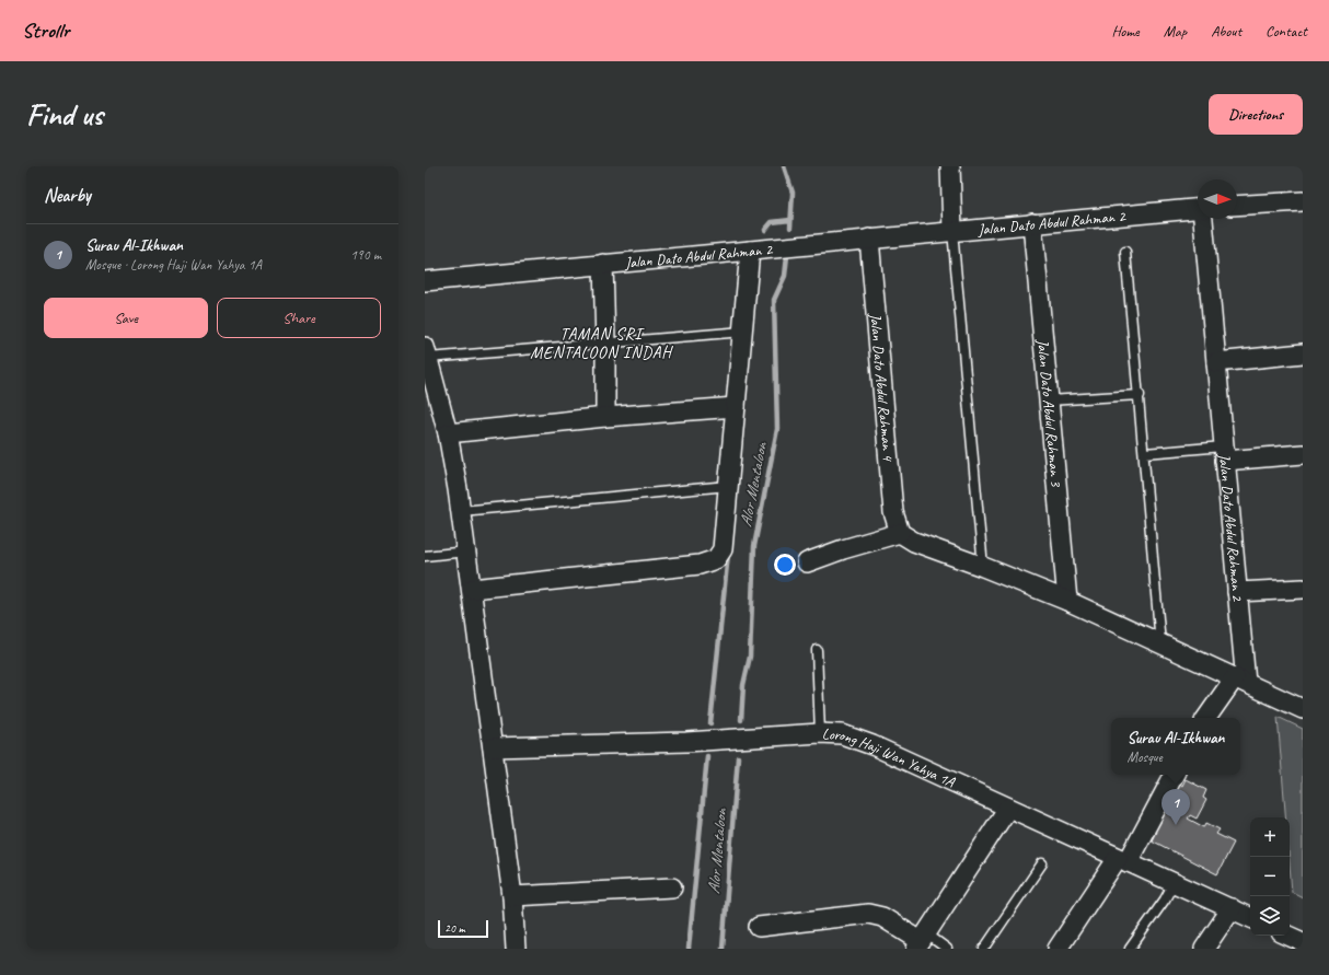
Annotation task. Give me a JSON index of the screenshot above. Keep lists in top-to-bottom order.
{
  "streets": {
    "street": [
      "Jalan Dato Abdul Rahman 2",
      "Jalan Dato Abdul Rahman 4",
      "Jalan Dato Abdul Rahman 3",
      "Lorong Haji Wan Yahya 1A"
    ]
  },
  "crossings": [
    ["Jalan Dato Abdul Rahman 2", "Jalan Dato Abdul Rahman 4"],
    ["Jalan Dato Abdul Rahman 2", "Jalan Dato Abdul Rahman 3"]
  ],
  "districts": ["TAMAN SRI MENTALOON INDAH"],
  "water": ["Alor Mentaloon"],
  "scale_bar": "20 m",
  "north": "right",
  "page": {
    "header": "Strollr",
    "nav": [
      "Home",
      "Map",
      "About",
      "Contact"
    ],
    "buttons": [
      "Directions",
      ["Save", "Share"]
    ],
    "title": "Find us",
    "heading": "Nearby",
    "list": [
      {
        "mark": "1",
        "name": "Surau Al-Ikhwan",
        "note": "Mosque · Lorong Haji Wan Yahya 1A",
        "value": "190 m"
      }
    ],
    "popup": ["Surau Al-Ikhwan", "Mosque"],
    "pins": "1",
    "map_buttons": ["+", "−"],
    "scale": "20 m"
  }
}
